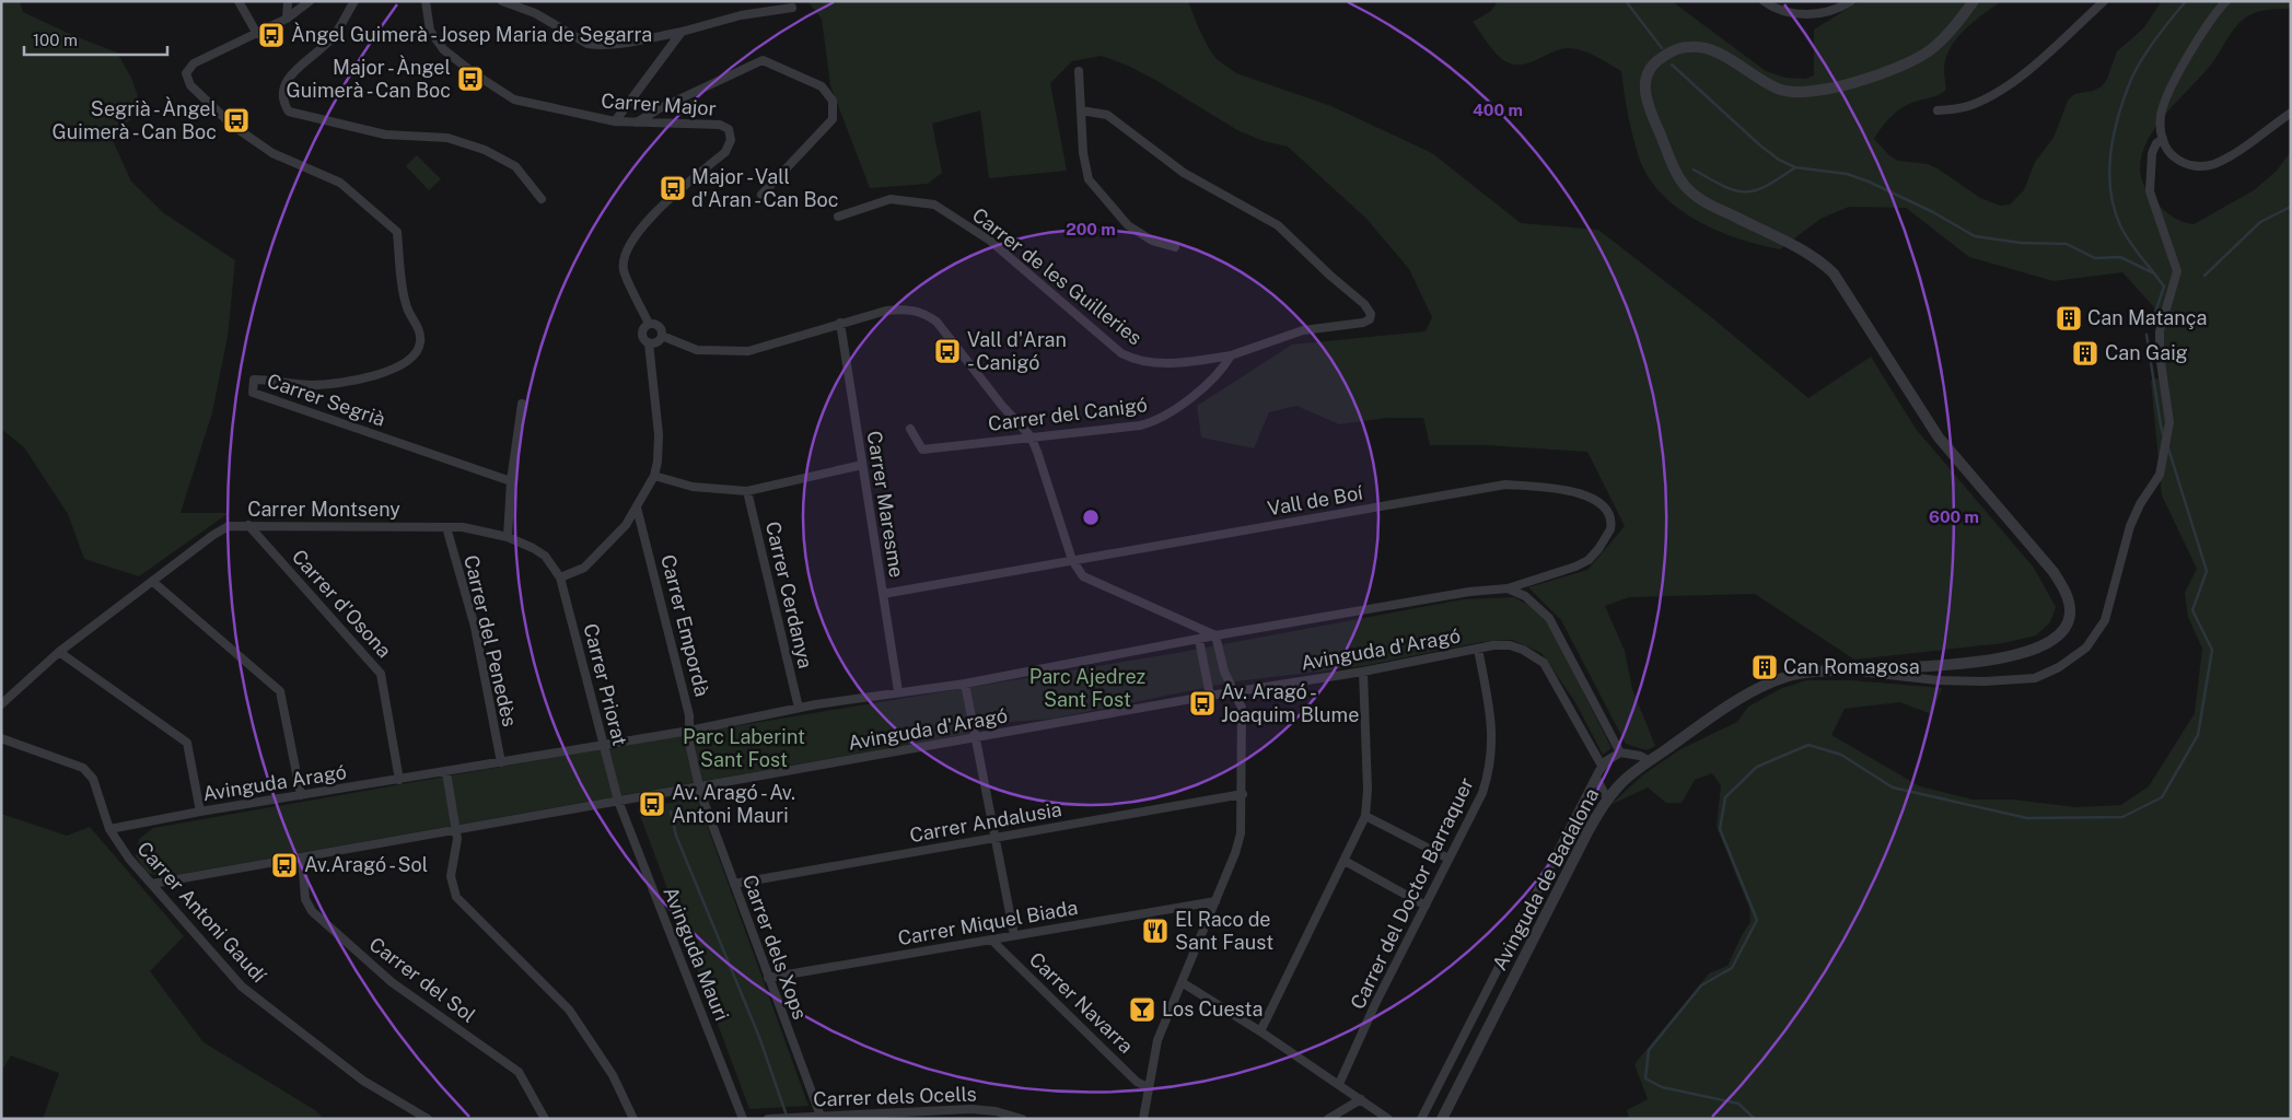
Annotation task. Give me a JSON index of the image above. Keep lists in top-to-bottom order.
{
  "streets": {
    "street": [
      "Carrer Major",
      "Carrer de les Guilleries",
      "Carrer Segrià",
      "Carrer del Canigó",
      "Vall de Boí",
      "Carrer Maresme",
      "Carrer Montseny",
      "Carrer Cerdanya",
      "Carrer d'Osona",
      "Carrer Empordà",
      "Carrer del Penedès",
      "Avinguda d'Aragó",
      "Carrer Priorat",
      "Avinguda Aragó",
      "Carrer Andalusia",
      "Avinguda de Badalona",
      "Carrer del Doctor Barraquer",
      "Carrer Antoni Gaudí",
      "Carrer Miquel Biada",
      "Carrer dels Xops",
      "Avinguda Mauri",
      "Carrer del Sol",
      "Carrer Navarra",
      "Carrer dels Ocells"
    ]
  },
  "crossings": [
    ["Carrer de les Guilleries", "Carrer del Canigó"],
    ["Vall de Boí", "Carrer Maresme"],
    ["Vall de Boí", "Avinguda d'Aragó"],
    ["Carrer Maresme", "Avinguda d'Aragó"],
    ["Carrer Montseny", "Carrer d'Osona"],
    ["Carrer Montseny", "Carrer del Penedès"],
    ["Carrer Montseny", "Carrer Priorat"],
    ["Carrer Cerdanya", "Avinguda d'Aragó"],
    ["Carrer d'Osona", "Avinguda Aragó"],
    ["Carrer Empordà", "Avinguda d'Aragó"],
    ["Carrer Empordà", "Avinguda Aragó"],
    ["Carrer Empordà", "Carrer dels Xops"],
    ["Carrer del Penedès", "Avinguda Aragó"],
    ["Avinguda d'Aragó", "Carrer Priorat"],
    ["Avinguda d'Aragó", "Avinguda Aragó"],
    ["Avinguda d'Aragó", "Carrer del Doctor Barraquer"],
    ["Avinguda d'Aragó", "Carrer dels Xops"],
    ["Avinguda d'Aragó", "Avinguda Mauri"],
    ["Avinguda d'Aragó", "Carrer Navarra"],
    ["Carrer Priorat", "Avinguda Aragó"],
    ["Carrer Priorat", "Avinguda Mauri"],
    ["Avinguda Aragó", "Carrer Antoni Gaudí"],
    ["Carrer Andalusia", "Carrer dels Xops"],
    ["Carrer Andalusia", "Carrer Navarra"],
    ["Carrer Miquel Biada", "Carrer dels Xops"],
    ["Carrer Miquel Biada", "Carrer Navarra"],
    ["Carrer dels Xops", "Carrer dels Ocells"]
  ],
  "parks": ["Parc Ajedrez Sant Fost", "Parc Laberint Sant Fost"],
  "places": {
    "bus stop": [
      "Àngel Guimerà - Josep Maria de Segarra",
      "Major - Àngel Guimerà - Can Boc",
      "Segrià - Àngel Guimerà - Can Boc",
      "Major - Vall d'Aran - Can Boc",
      "Vall d'Aran - Canigó",
      "Av. Aragó - Joaquim Blume",
      "Av. Aragó - Av. Antoni Mauri",
      "Av.Aragó - Sol"
    ],
    "building": ["Can Matança", "Can Gaig", "Can Romagosa"],
    "restaurant": ["El Raco de Sant Faust"],
    "bar": ["Los Cuesta"]
  },
  "scale_bar": "100 m",
  "rings": ["400 m", "200 m", "600 m"]
}
